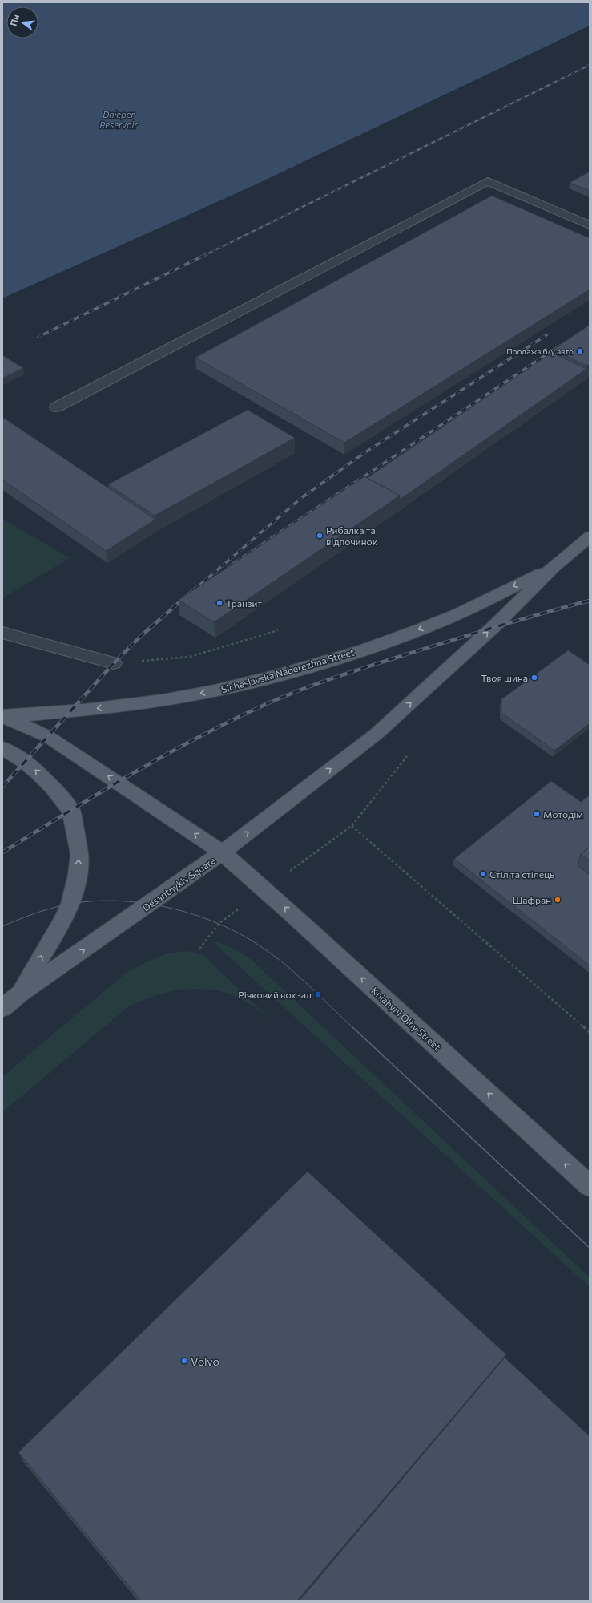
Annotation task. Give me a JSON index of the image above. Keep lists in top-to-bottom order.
{
  "streets": {
    "main road": ["Sicheslavska Naberezhna Street", "Desantnykiv Square", "Kniahyni Olhy Street"]
  },
  "crossings": [
    ["Sicheslavska Naberezhna Street", "Desantnykiv Square"],
    ["Sicheslavska Naberezhna Street", "Kniahyni Olhy Street"],
    ["Desantnykiv Square", "Kniahyni Olhy Street"]
  ],
  "one_way": ["Kniahyni Olhy Street"],
  "water": ["Dnieper Reservoir"],
  "places": {
    "other": [
      "Продажа б/у авто",
      "Рибалка та відпочинок",
      "Транзит",
      "Твоя шина",
      "Мотодім",
      "Стіл та стілець",
      "Шафран",
      "Volvo"
    ],
    "transit": ["Річковий вокзал"]
  },
  "north": "left"
}
